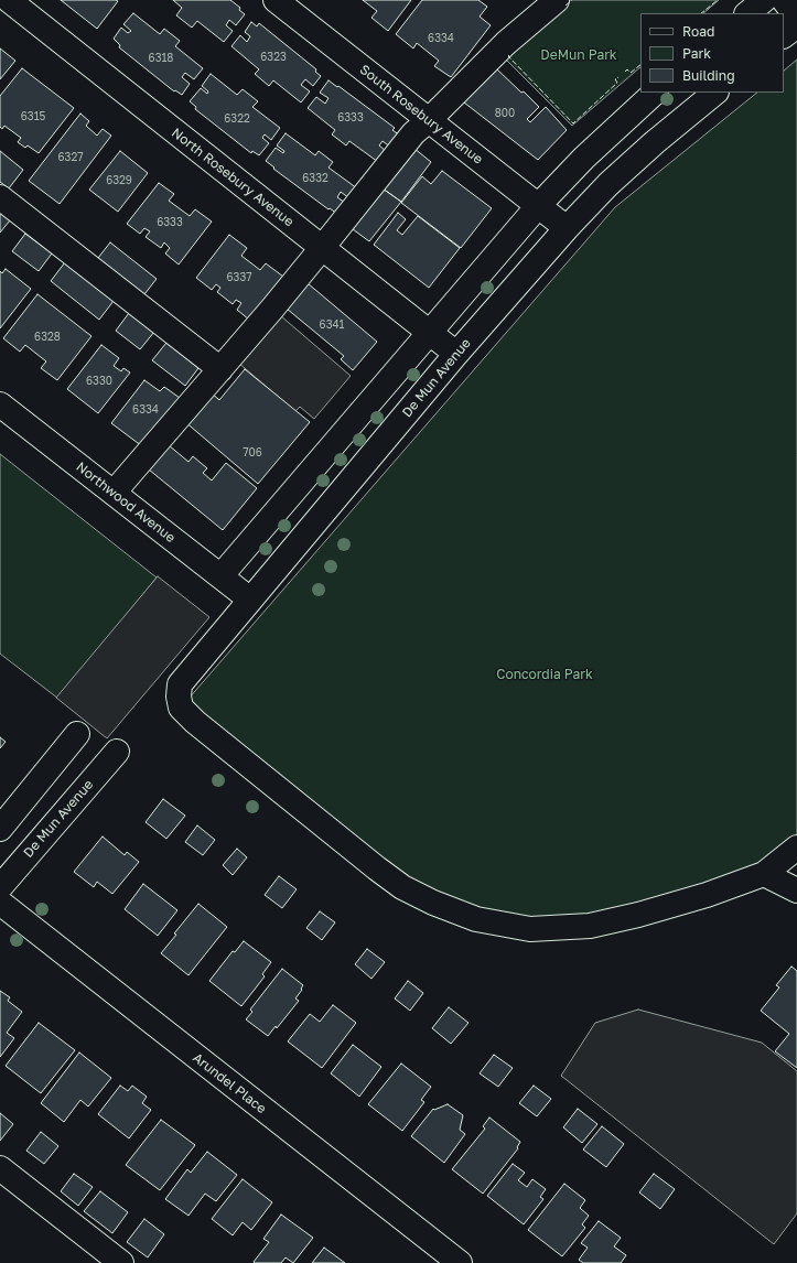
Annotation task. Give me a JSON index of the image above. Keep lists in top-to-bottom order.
{
  "streets": {
    "street": [
      "South Rosebury Avenue",
      "North Rosebury Avenue",
      "De Mun Avenue",
      "Northwood Avenue",
      "Arundel Place"
    ]
  },
  "crossings": [
    ["South Rosebury Avenue", "De Mun Avenue"],
    ["North Rosebury Avenue", "De Mun Avenue"],
    ["De Mun Avenue", "Northwood Avenue"]
  ],
  "parks": ["DeMun Park", "Concordia Park"],
  "house_numbers": [
    "6334",
    "6323",
    "6318",
    "800",
    "6315",
    "6333",
    "6322",
    "6327",
    "6332",
    "6329",
    "6333",
    "6337",
    "6341",
    "6328",
    "6330",
    "6334",
    "706"
  ],
  "legend": ["Road", "Park", "Building"]
}
